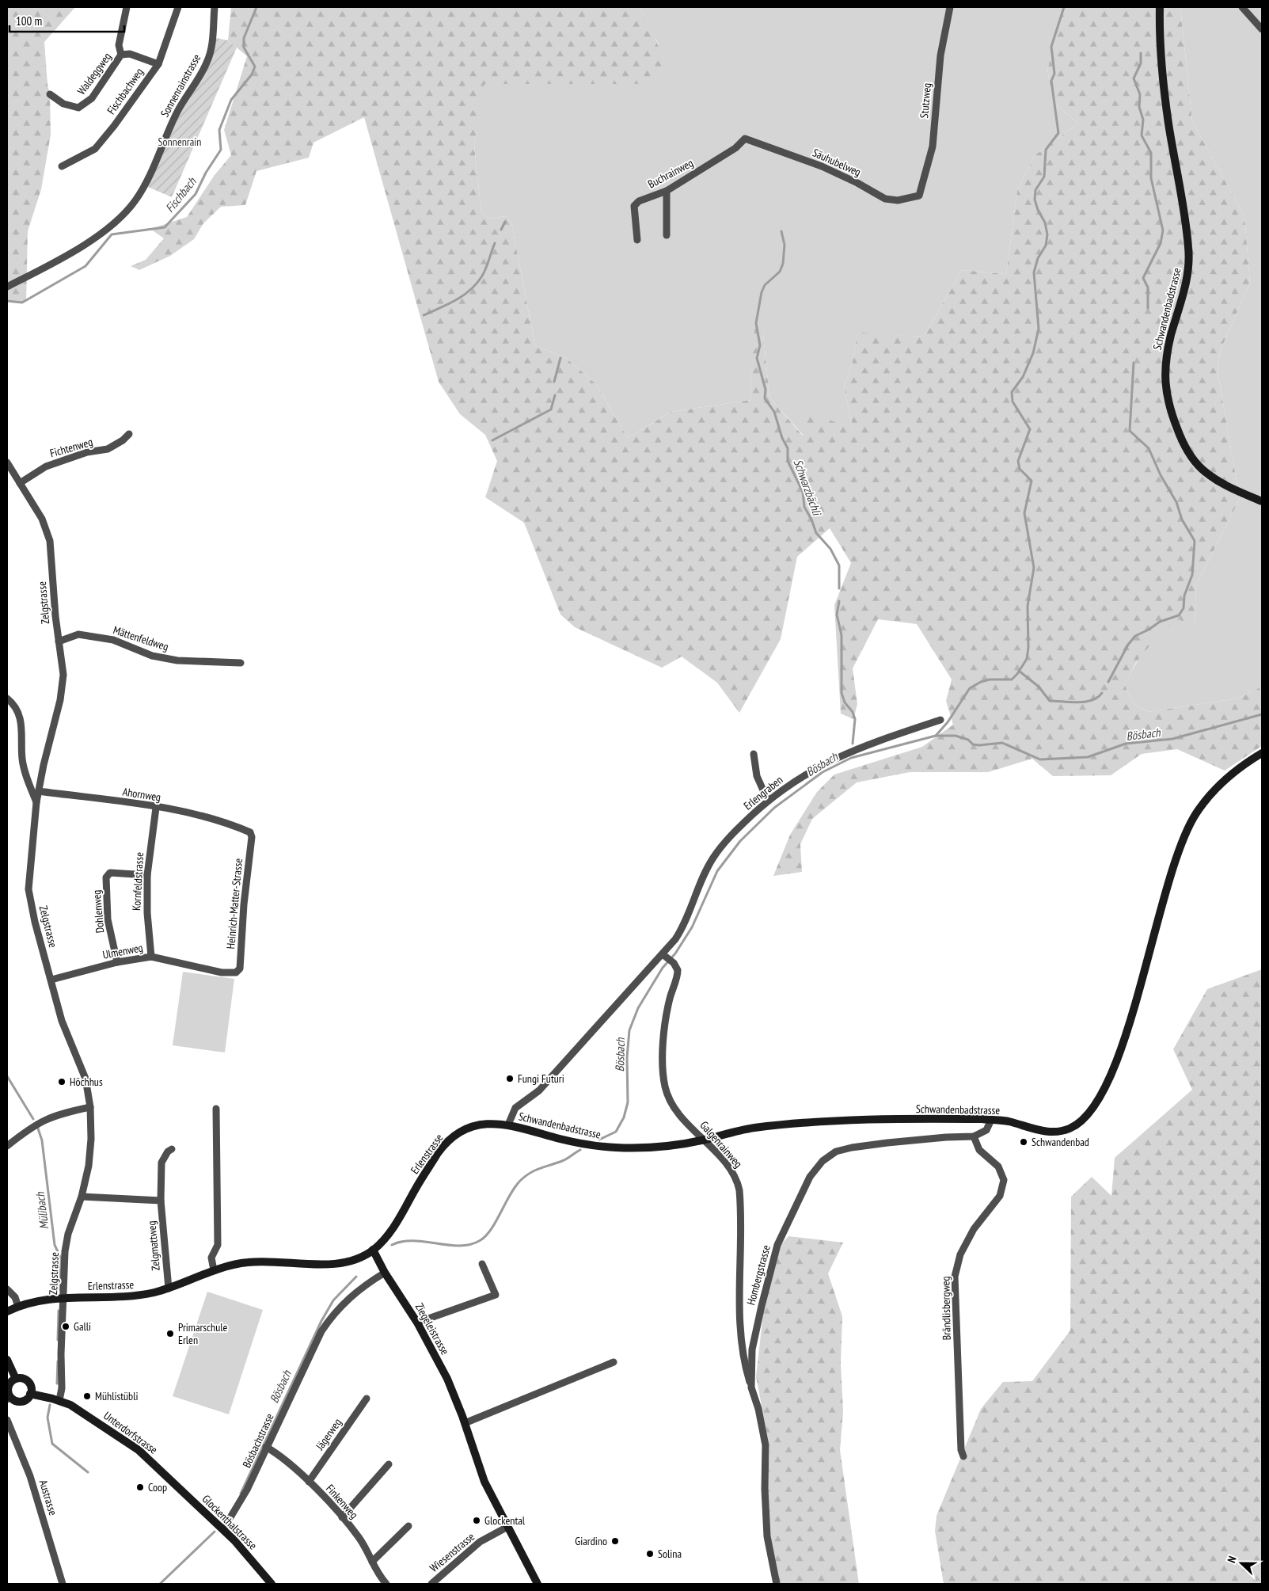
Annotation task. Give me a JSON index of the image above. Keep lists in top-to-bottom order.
{
  "streets": {
    "street": [
      "Waldeggweg",
      "Sonnenrainstrasse",
      "Fischbachweg",
      "Stutzweg",
      "Säuhubelweg",
      "Buchrainweg",
      "Schwandenbadstrasse",
      "Fichtenweg",
      "Zelgstrasse",
      "Mättenfeldweg",
      "Erlengraben",
      "Ahornweg",
      "Kornfeldstrasse",
      "Heinrich-Matter-Strasse",
      "Dohlenweg",
      "Ulmenweg",
      "Galgenrainweg",
      "Erlenstrasse",
      "Zelgmattweg",
      "Hombergstrasse",
      "Brändlisbergweg",
      "Ziegeleistrasse",
      "Unterdorfstrasse",
      "Jägerweg",
      "Bösbachstrasse",
      "Austrasse",
      "Finkenweg",
      "Glockenthalstrasse",
      "Wiesenstrasse"
    ]
  },
  "crossings": [
    ["Waldeggweg", "Fischbachweg"],
    ["Stutzweg", "Säuhubelweg"],
    ["Säuhubelweg", "Buchrainweg"],
    ["Schwandenbadstrasse", "Galgenrainweg"],
    ["Schwandenbadstrasse", "Erlenstrasse"],
    ["Fichtenweg", "Zelgstrasse"],
    ["Zelgstrasse", "Mättenfeldweg"],
    ["Zelgstrasse", "Ahornweg"],
    ["Zelgstrasse", "Ulmenweg"],
    ["Zelgstrasse", "Erlenstrasse"],
    ["Zelgstrasse", "Unterdorfstrasse"],
    ["Erlengraben", "Galgenrainweg"],
    ["Ahornweg", "Kornfeldstrasse"],
    ["Ahornweg", "Heinrich-Matter-Strasse"],
    ["Kornfeldstrasse", "Dohlenweg"],
    ["Kornfeldstrasse", "Ulmenweg"],
    ["Heinrich-Matter-Strasse", "Ulmenweg"],
    ["Dohlenweg", "Ulmenweg"],
    ["Galgenrainweg", "Hombergstrasse"],
    ["Erlenstrasse", "Zelgmattweg"],
    ["Erlenstrasse", "Ziegeleistrasse"],
    ["Hombergstrasse", "Brändlisbergweg"],
    ["Ziegeleistrasse", "Bösbachstrasse"],
    ["Ziegeleistrasse", "Wiesenstrasse"],
    ["Unterdorfstrasse", "Glockenthalstrasse"],
    ["Jägerweg", "Finkenweg"],
    ["Bösbachstrasse", "Finkenweg"],
    ["Bösbachstrasse", "Glockenthalstrasse"]
  ],
  "water": [
    "Fischbach",
    "Schwarzbächli",
    "Bösbach",
    "Mülibach"
  ],
  "parks": ["Sonnenrain"],
  "places": [
    "Fungi Futuri",
    "Höchhus",
    "Schwandenbad",
    "Galli",
    "Primarschule Erlen",
    "Mühlistübli",
    "Coop",
    "Glockental",
    "Giardino",
    "Solina"
  ],
  "scale_bar": "100 m",
  "north": "left"
}
